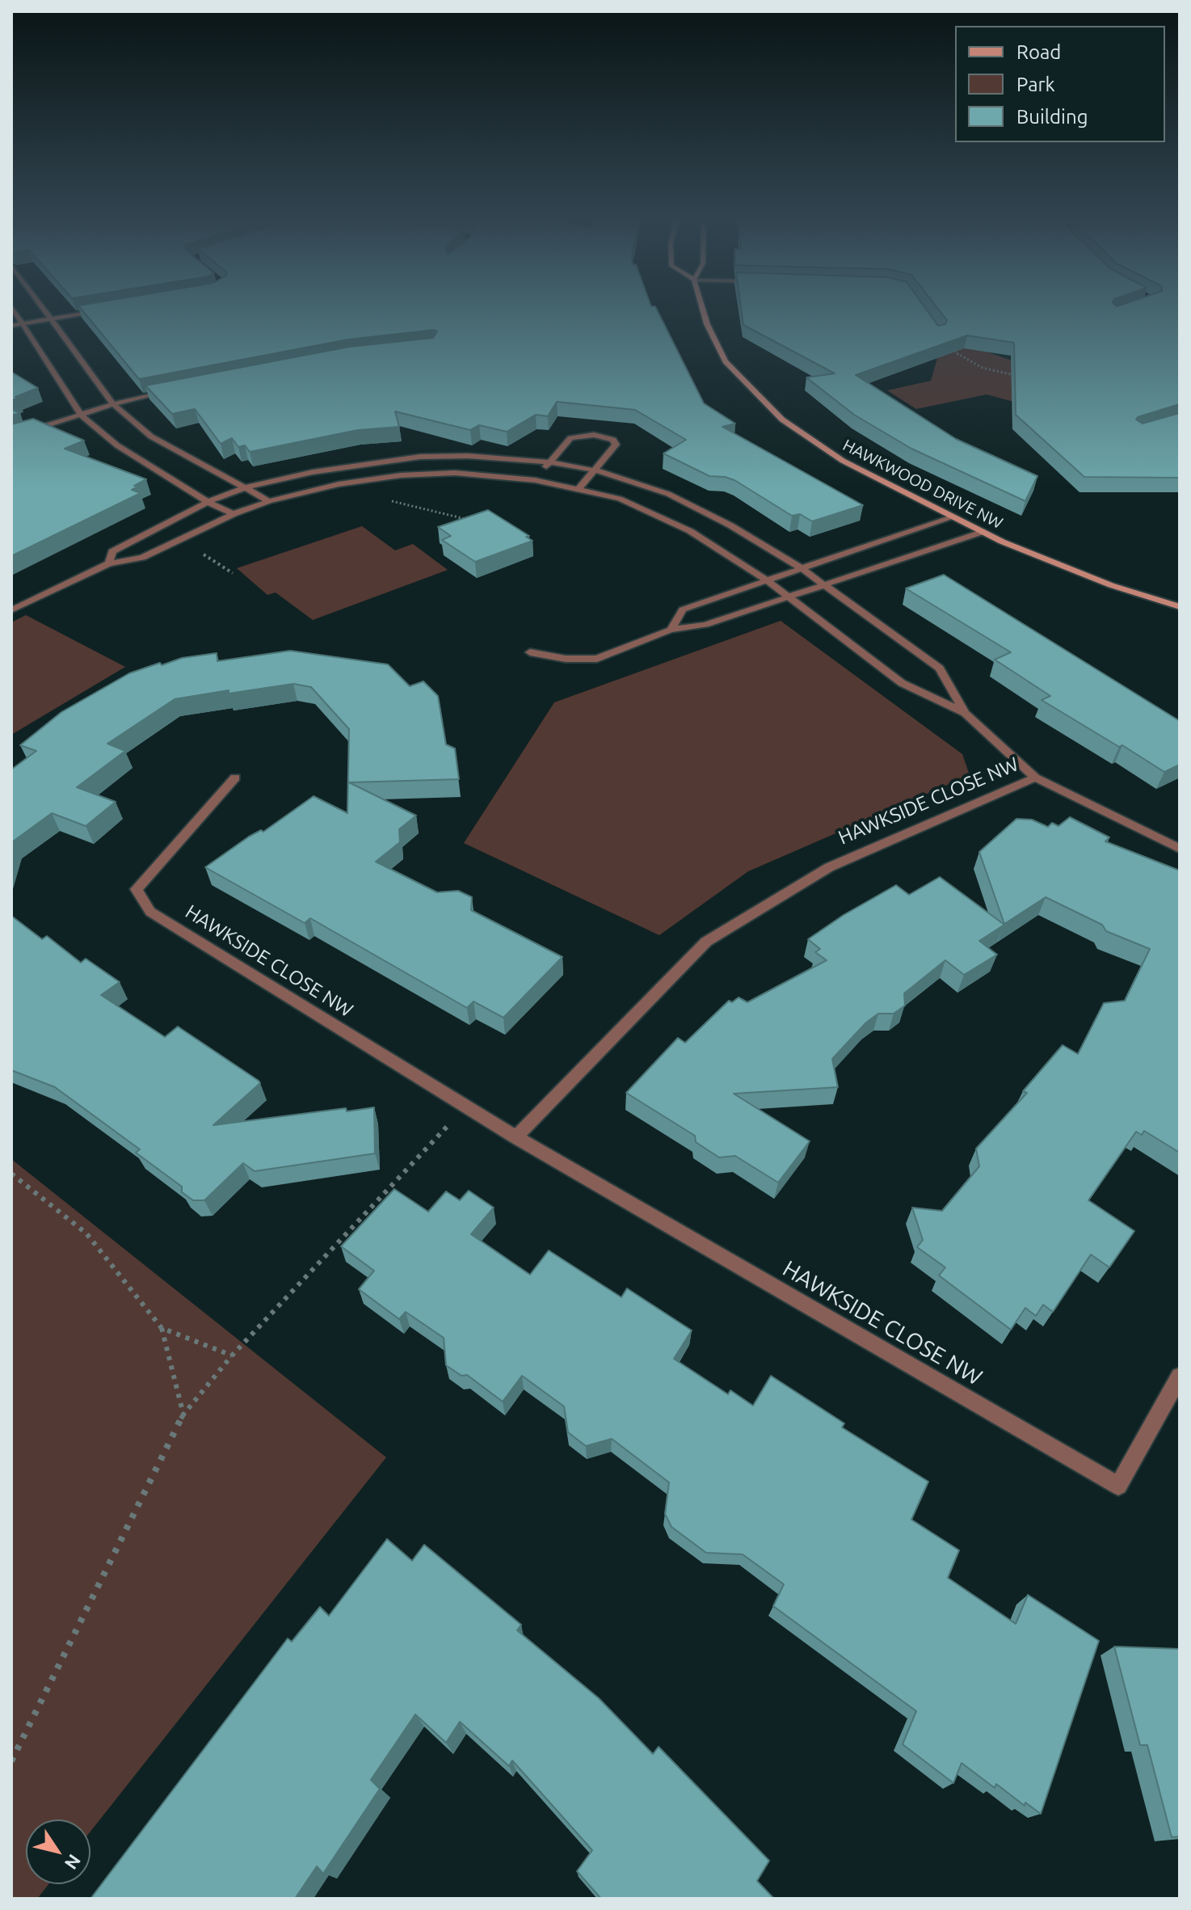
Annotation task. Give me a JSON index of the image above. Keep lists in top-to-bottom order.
{
  "streets": {
    "street": ["HAWKWOOD DRIVE NW", "HAWKSIDE CLOSE NW"]
  },
  "legend": ["Road", "Park", "Building"],
  "north": "bottom right"
}
